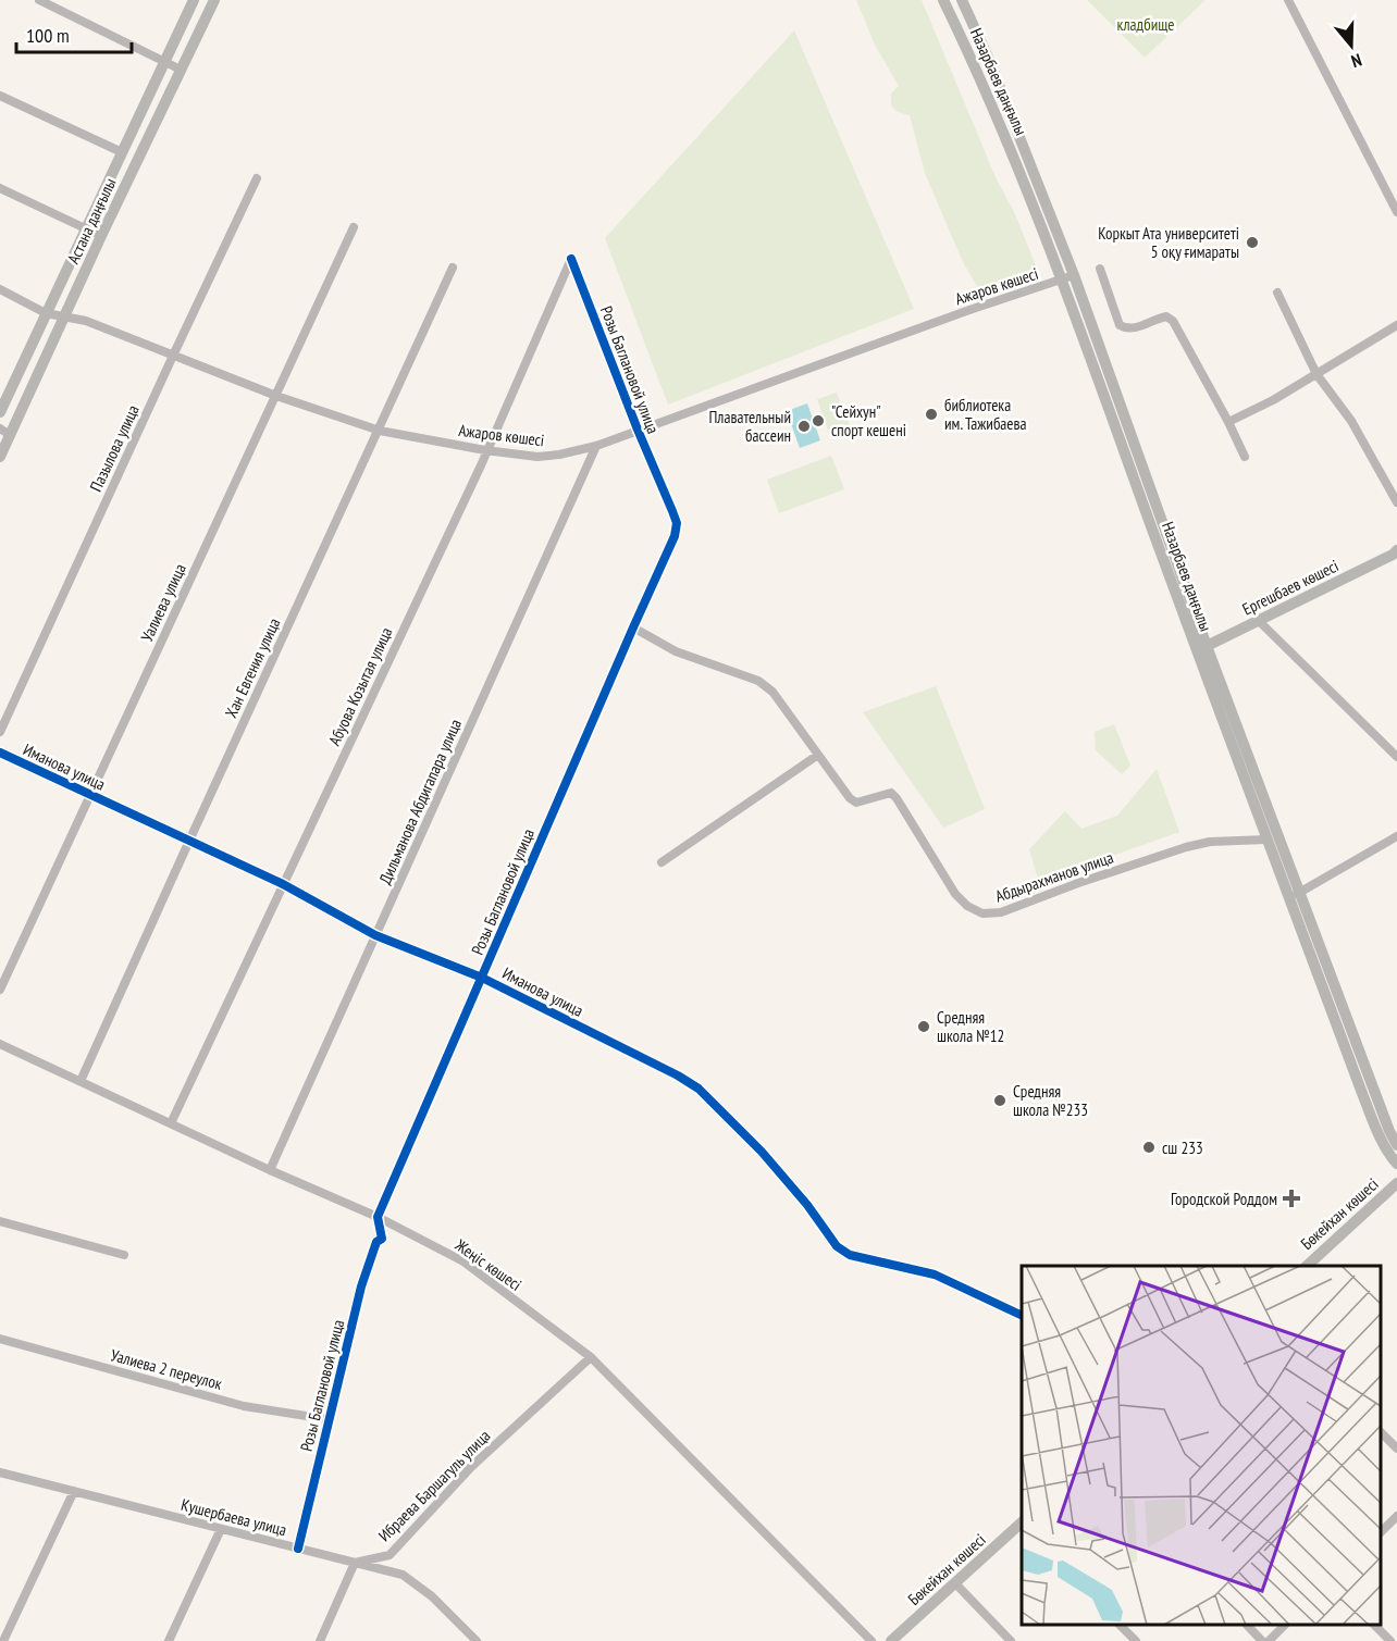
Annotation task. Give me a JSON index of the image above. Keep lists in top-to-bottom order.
{
  "streets": {
    "main road": [
      "Назарбаев даңғылы",
      "Астана даңғылы",
      "Ергешбаев көшесі",
      "Бөкейхан көшесі"
    ],
    "street": [
      "Ажаров көшесі",
      "Розы Баглановой улица",
      "Пазылова улица",
      "Уалиева улица",
      "Хан Евгения улица",
      "Абуова Козытая улица",
      "Иманова улица",
      "Дильманова Абдигапара улица",
      "Абдырахманов улица",
      "Жеңіс көшесі",
      "Уалиева 2 переулок",
      "Ибраева Баршагуль улица",
      "Кушербаева улица"
    ]
  },
  "crossings": [
    ["Назарбаев даңғылы", "Ажаров көшесі"],
    ["Назарбаев даңғылы", "Ергешбаев көшесі"],
    ["Назарбаев даңғылы", "Абдырахманов улица"],
    ["Астана даңғылы", "Ажаров көшесі"],
    ["Ажаров көшесі", "Розы Баглановой улица"],
    ["Ажаров көшесі", "Пазылова улица"],
    ["Ажаров көшесі", "Уалиева улица"],
    ["Ажаров көшесі", "Хан Евгения улица"],
    ["Ажаров көшесі", "Абуова Козытая улица"],
    ["Ажаров көшесі", "Дильманова Абдигапара улица"],
    ["Розы Баглановой улица", "Абуова Козытая улица"],
    ["Розы Баглановой улица", "Иманова улица"],
    ["Розы Баглановой улица", "Абдырахманов улица"],
    ["Розы Баглановой улица", "Жеңіс көшесі"],
    ["Розы Баглановой улица", "Уалиева 2 переулок"],
    ["Розы Баглановой улица", "Кушербаева улица"],
    ["Уалиева улица", "Иманова улица"],
    ["Хан Евгения улица", "Иманова улица"],
    ["Хан Евгения улица", "Жеңіс көшесі"],
    ["Абуова Козытая улица", "Иманова улица"],
    ["Абуова Козытая улица", "Жеңіс көшесі"],
    ["Иманова улица", "Дильманова Абдигапара улица"],
    ["Дильманова Абдигапара улица", "Жеңіс көшесі"],
    ["Жеңіс көшесі", "Ибраева Баршагуль улица"],
    ["Ибраева Баршагуль улица", "Кушербаева улица"]
  ],
  "parks": ["кладбище"],
  "places": {
    "other": [
      "Коркыт Ата университеті 5 оқу ғимараты",
      "библиотека им. Тажибаева",
      "\"Сейхун\" спорт кешені",
      "Плавательный бассеин",
      "Средняя школа №12",
      "Средняя школа №233",
      "сш 233"
    ],
    "health": ["Городской Роддом"]
  },
  "scale_bar": "100 m",
  "north": "bottom"
}
